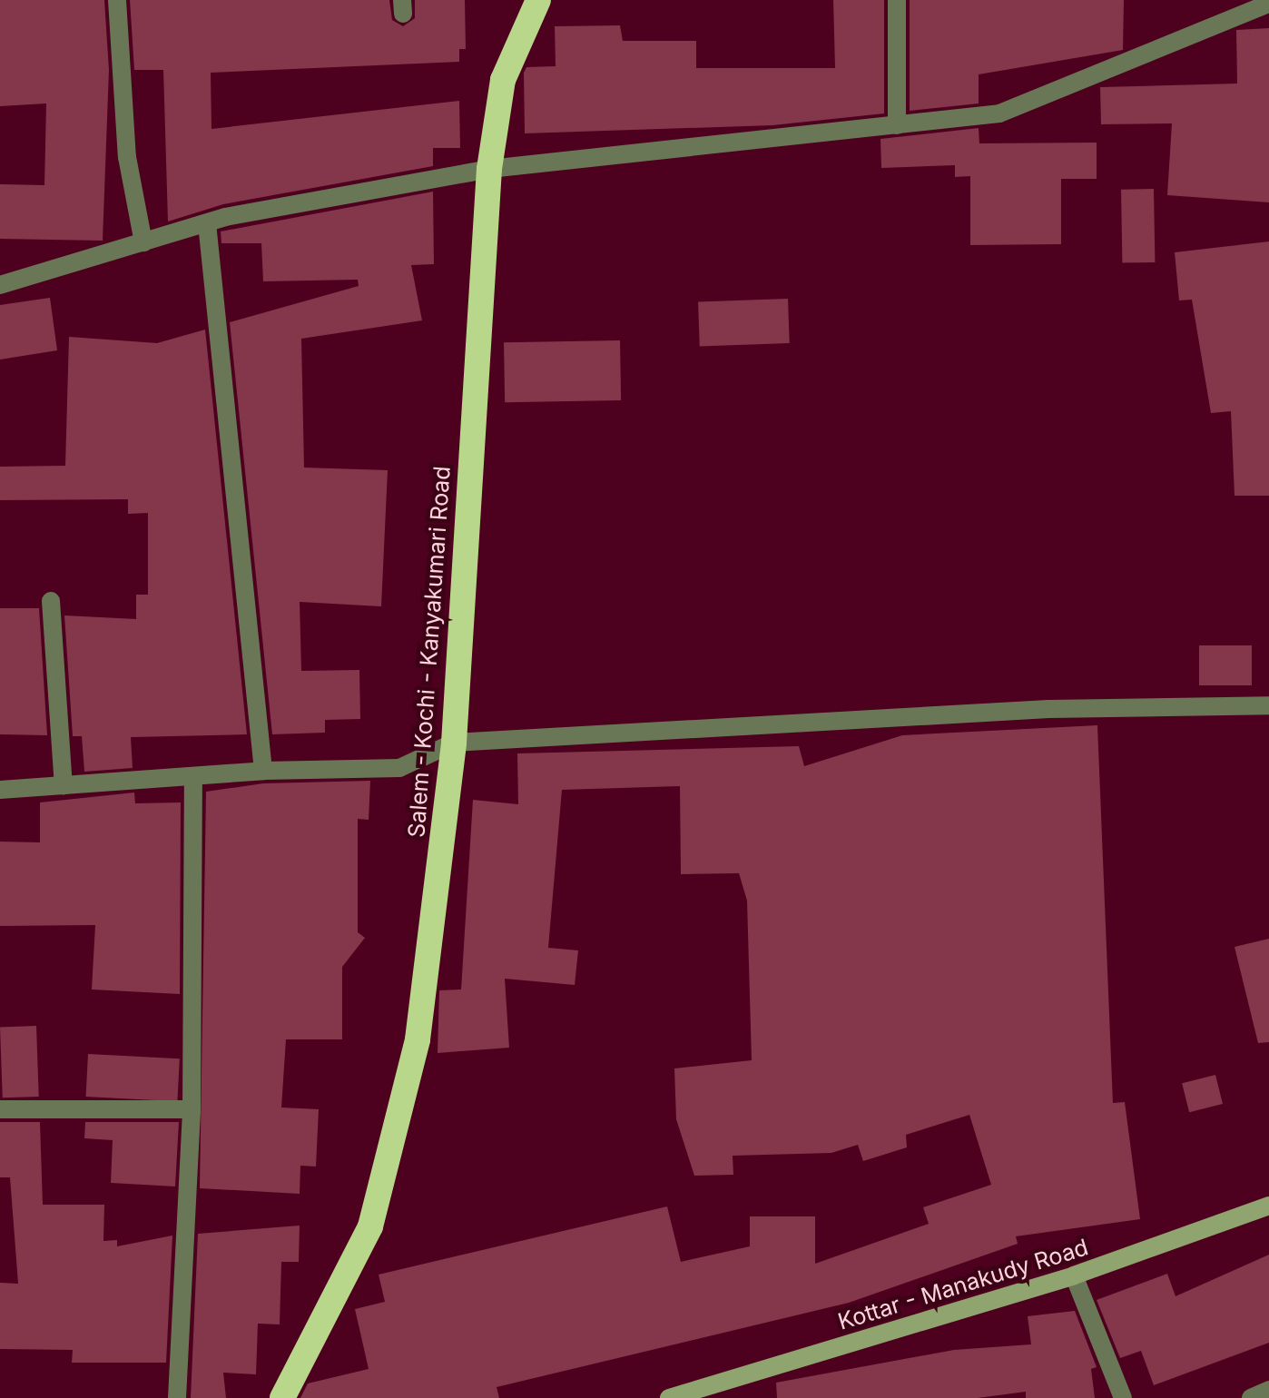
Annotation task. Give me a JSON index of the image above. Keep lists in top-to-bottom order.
{
  "streets": {
    "highway": ["Salem - Kochi - Kanyakumari Road"],
    "main road": ["Kottar - Manakudy Road"]
  }
}
